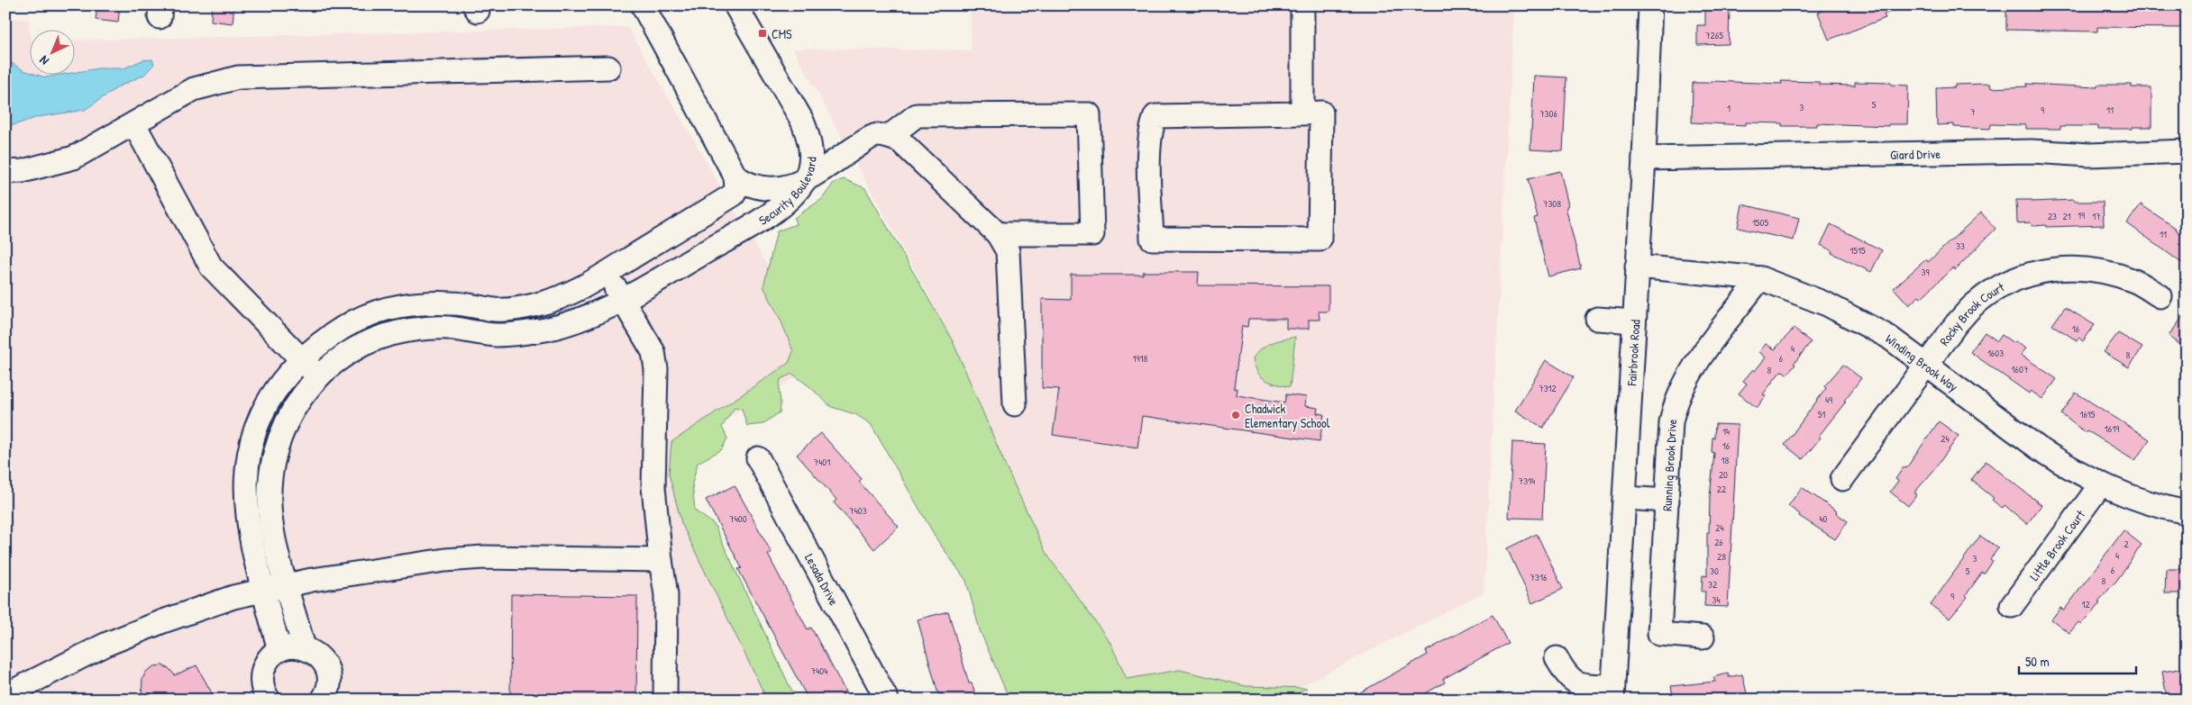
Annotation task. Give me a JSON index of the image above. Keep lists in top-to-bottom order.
{
  "streets": {
    "street": [
      "Giard Drive",
      "Security Boulevard",
      "Rocky Brook Court",
      "Fairbrook Road",
      "Winding Brook Way",
      "Running Brook Drive",
      "Little Brook Court",
      "Lesada Drive"
    ]
  },
  "crossings": [
    ["Giard Drive", "Fairbrook Road"],
    ["Rocky Brook Court", "Winding Brook Way"],
    ["Fairbrook Road", "Winding Brook Way"],
    ["Winding Brook Way", "Running Brook Drive"],
    ["Winding Brook Way", "Little Brook Court"]
  ],
  "places": {
    "transit": ["CMS"],
    "other": ["Chadwick Elementary School"]
  },
  "house_numbers": [
    "7265",
    "5",
    "3",
    "1",
    "9",
    "11",
    "7",
    "7306",
    "7308",
    "19",
    "23",
    "21",
    "17",
    "1505",
    "11",
    "33",
    "1515",
    "39",
    "16",
    "4",
    "1603",
    "8",
    "1918",
    "6",
    "1607",
    "8",
    "7312",
    "49",
    "51",
    "1615",
    "1619",
    "14",
    "24",
    "16",
    "18",
    "7401",
    "20",
    "7314",
    "22",
    "7403",
    "7400",
    "40",
    "24",
    "26",
    "2",
    "4",
    "28",
    "3",
    "6",
    "30",
    "5",
    "7316",
    "8",
    "32",
    "9",
    "34",
    "12",
    "7404"
  ],
  "scale_bar": "50 m",
  "north": "bottom left"
}
